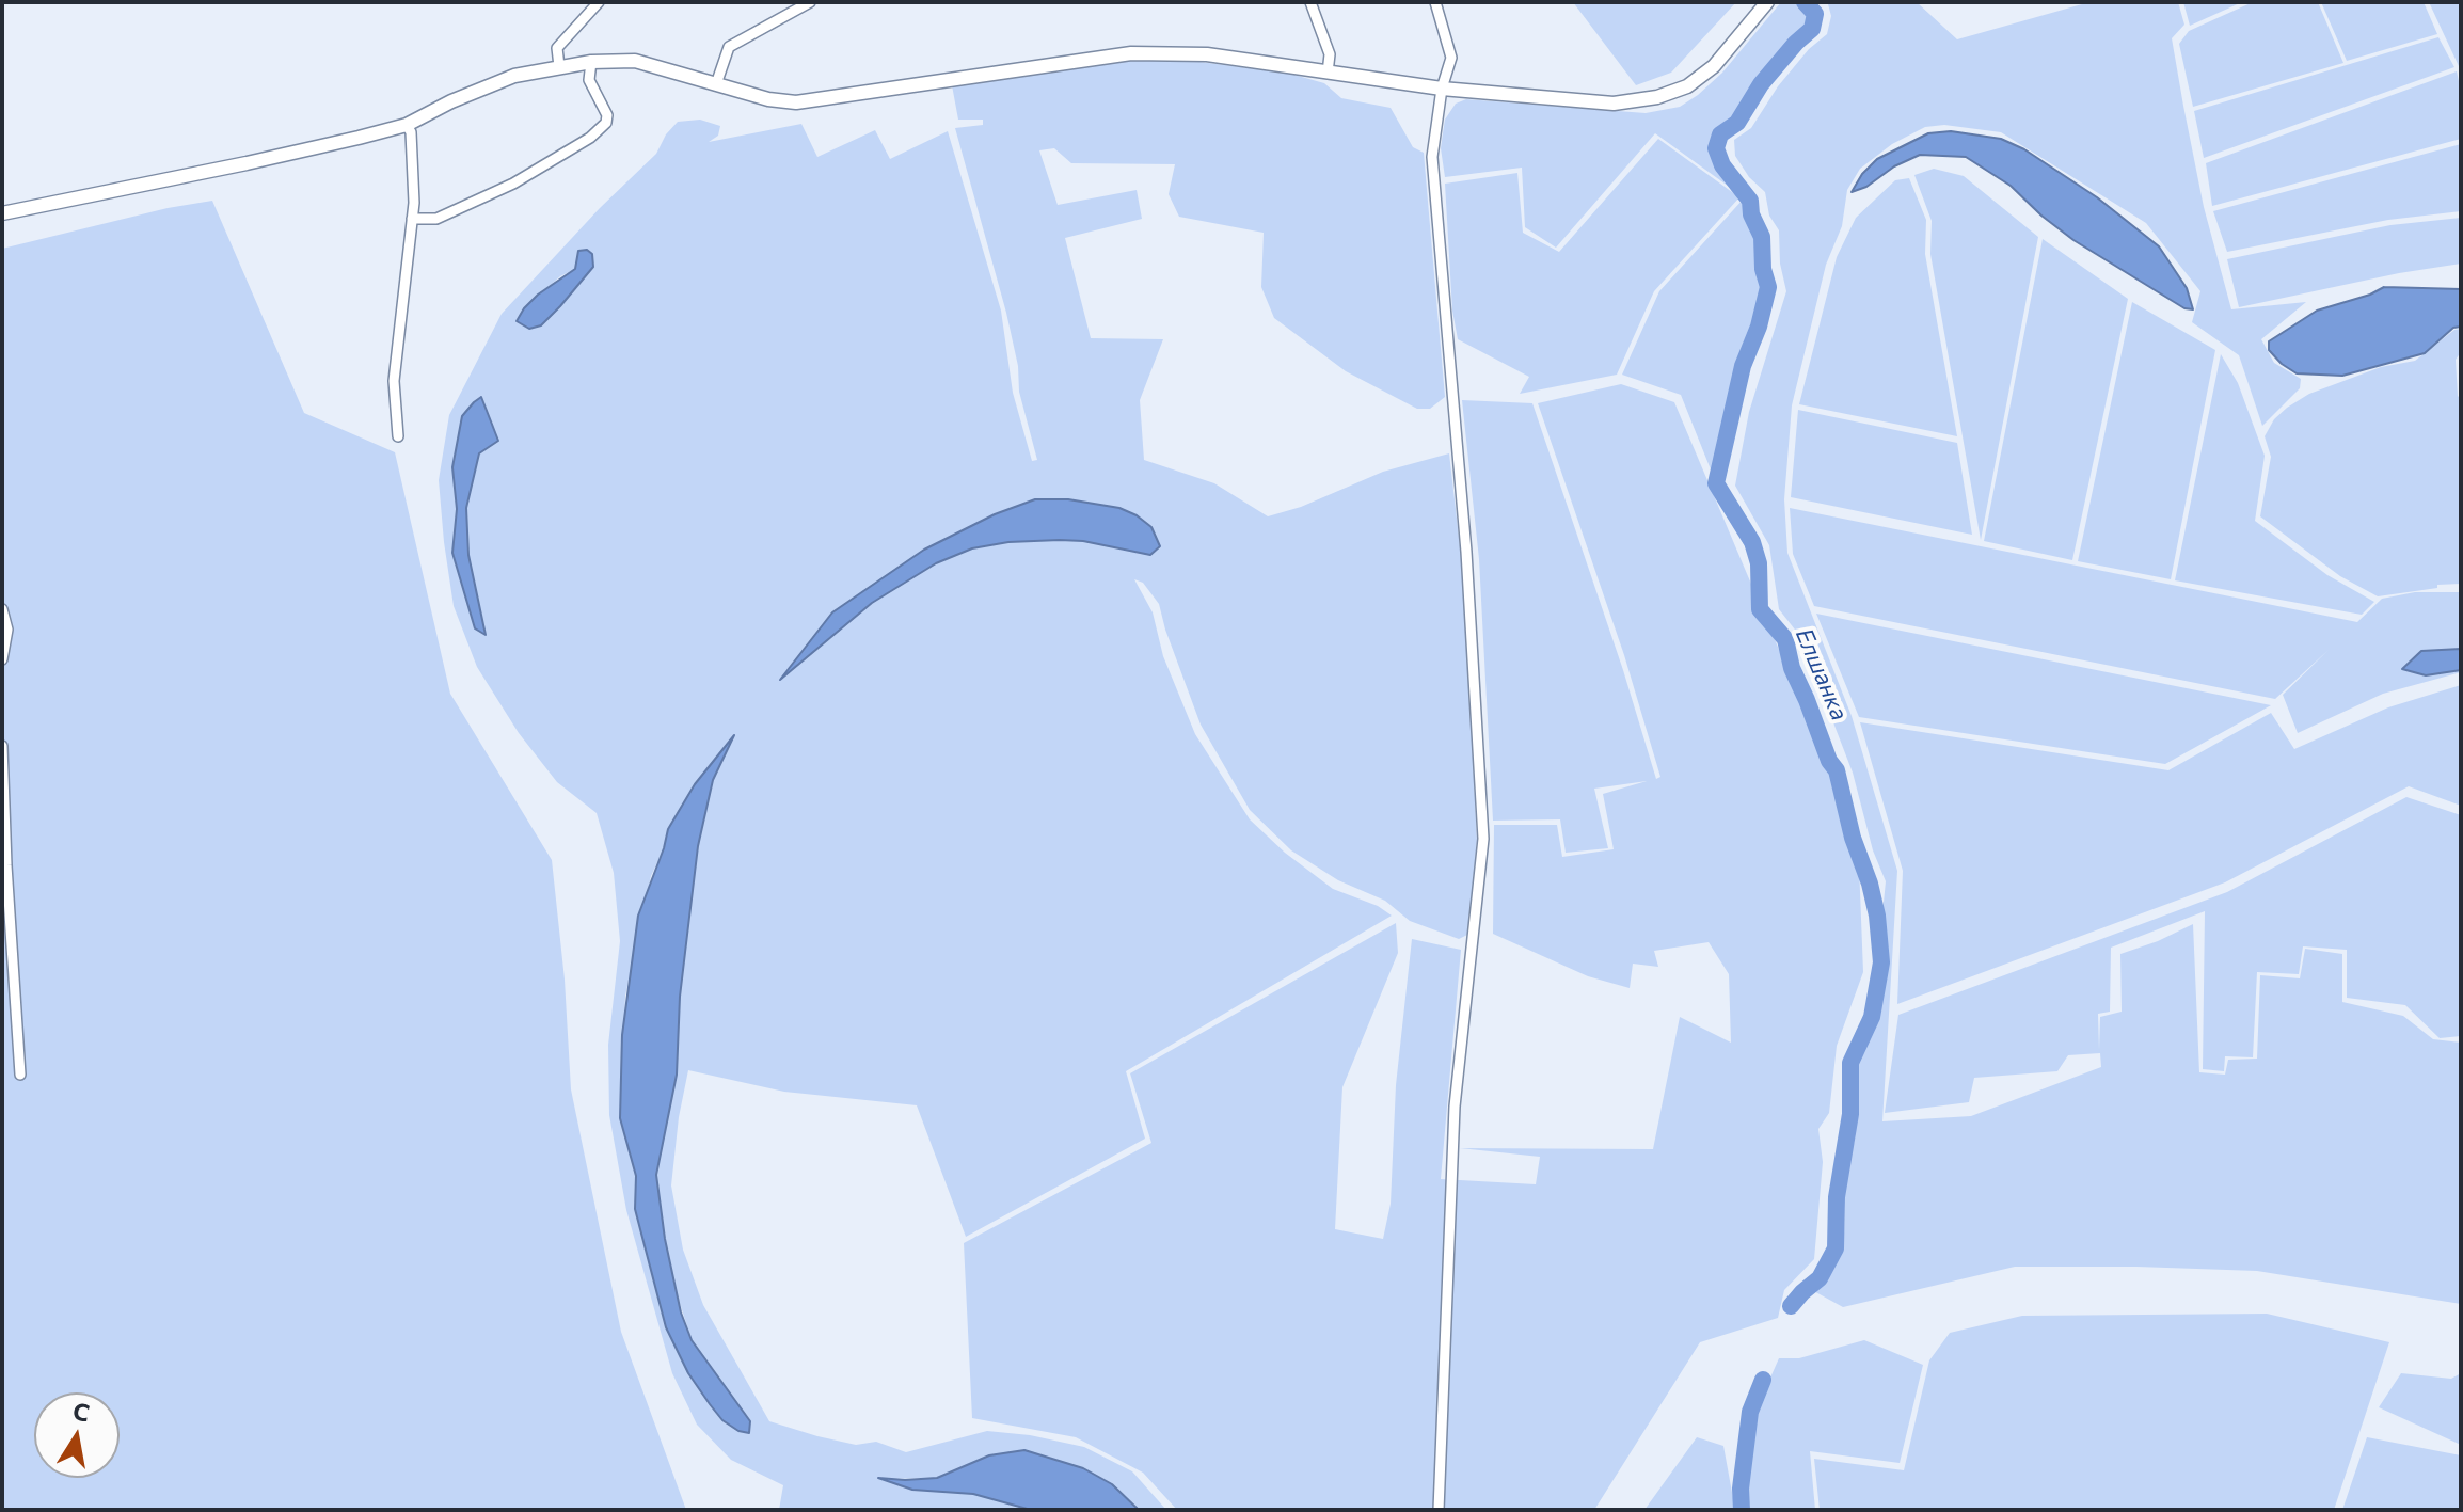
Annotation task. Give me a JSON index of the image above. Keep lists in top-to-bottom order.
{
  "water": ["Елшанка"],
  "north": "top"
}
